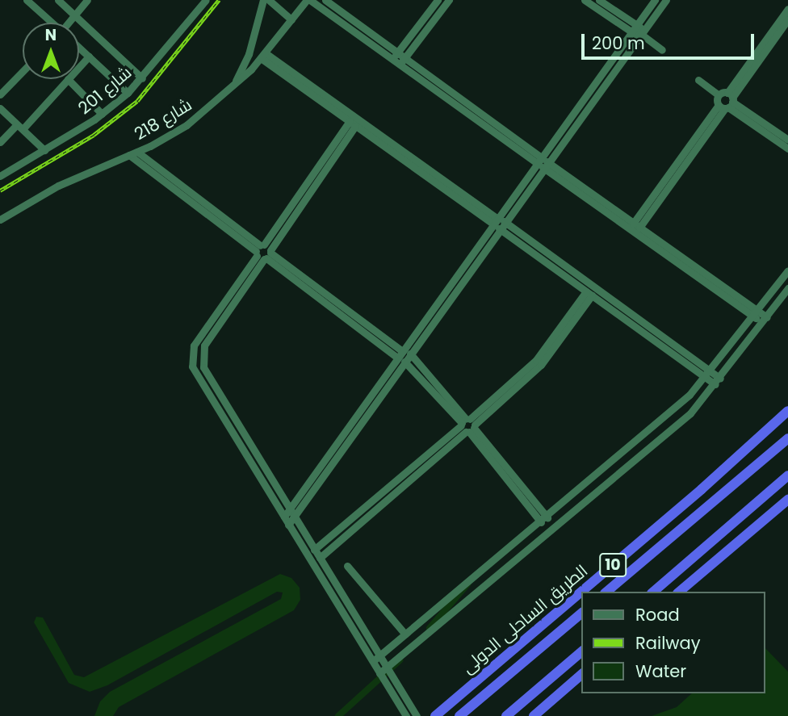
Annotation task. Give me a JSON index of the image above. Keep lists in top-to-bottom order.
{
  "streets": {
    "highway": ["10", "الطريق الساحلى الدولى"],
    "street": ["شارع 201", "شارع 218"]
  },
  "legend": ["Road", "Railway", "Water"],
  "scale_bar": "200 m",
  "north": "top"
}
